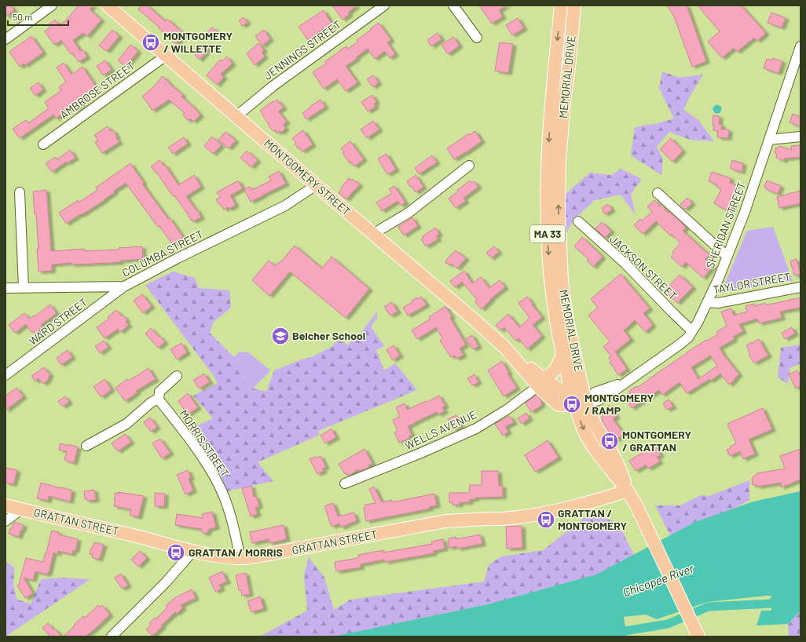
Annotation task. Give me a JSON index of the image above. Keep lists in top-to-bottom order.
{
  "streets": {
    "main road": [
      "MEMORIAL DRIVE",
      "MONTGOMERY STREET",
      "MA 33",
      "GRATTAN STREET"
    ],
    "street": [
      "JENNINGS STREET",
      "AMBROSE STREET",
      "SHERIDAN STREET",
      "COLUMBA STREET",
      "JACKSON STREET",
      "TAYLOR STREET",
      "WARD STREET",
      "WELLS AVENUE",
      "MORRIS STREET"
    ]
  },
  "crossings": [
    ["JENNINGS STREET", "MONTGOMERY STREET"],
    ["MEMORIAL DRIVE", "MONTGOMERY STREET"],
    ["MEMORIAL DRIVE", "SHERIDAN STREET"],
    ["MEMORIAL DRIVE", "WELLS AVENUE"],
    ["MEMORIAL DRIVE", "GRATTAN STREET"],
    ["AMBROSE STREET", "MONTGOMERY STREET"],
    ["MONTGOMERY STREET", "SHERIDAN STREET"],
    ["MONTGOMERY STREET", "COLUMBA STREET"],
    ["MONTGOMERY STREET", "WELLS AVENUE"],
    ["SHERIDAN STREET", "JACKSON STREET"],
    ["SHERIDAN STREET", "TAYLOR STREET"],
    ["COLUMBA STREET", "WARD STREET"],
    ["MORRIS STREET", "GRATTAN STREET"]
  ],
  "water": ["Chicopee River"],
  "places": {
    "bus stop": [
      "MONTGOMERY / WILLETTE",
      "MONTGOMERY / RAMP",
      "MONTGOMERY / GRATTAN",
      "GRATTAN / MONTGOMERY",
      "GRATTAN / MORRIS"
    ],
    "school or university": ["Belcher School"]
  },
  "scale_bar": "50 m"
}
